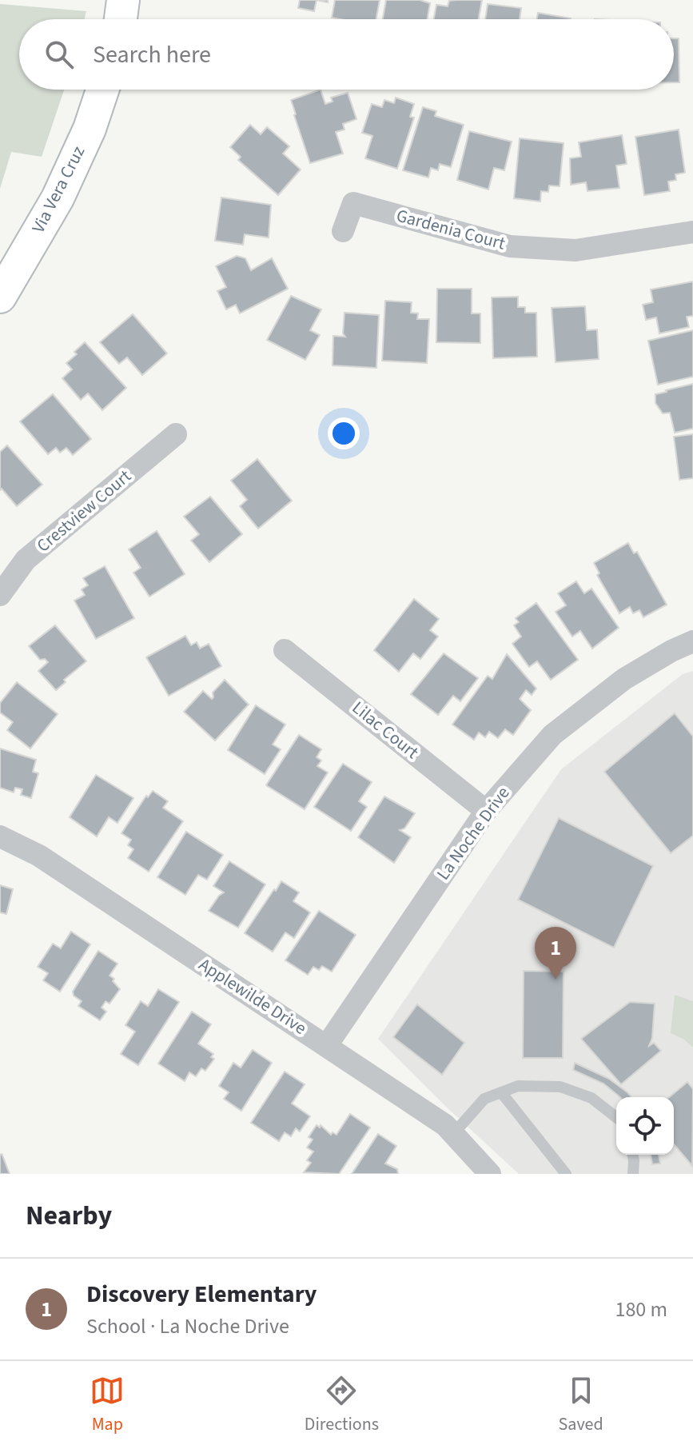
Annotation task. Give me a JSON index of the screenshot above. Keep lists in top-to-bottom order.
{
  "streets": {
    "street": [
      "Via Vera Cruz",
      "Gardenia Court",
      "Crestview Court",
      "Lilac Court",
      "La Noche Drive",
      "Applewilde Drive"
    ]
  },
  "crossings": [
    ["Lilac Court", "La Noche Drive"],
    ["La Noche Drive", "Applewilde Drive"]
  ],
  "page": {
    "search": "Search here",
    "pins": "1",
    "heading": "Nearby",
    "list": [
      {
        "mark": "1",
        "name": "Discovery Elementary",
        "note": "School · La Noche Drive",
        "value": "180 m"
      }
    ],
    "nav": ["Map", "Directions", "Saved"]
  }
}
